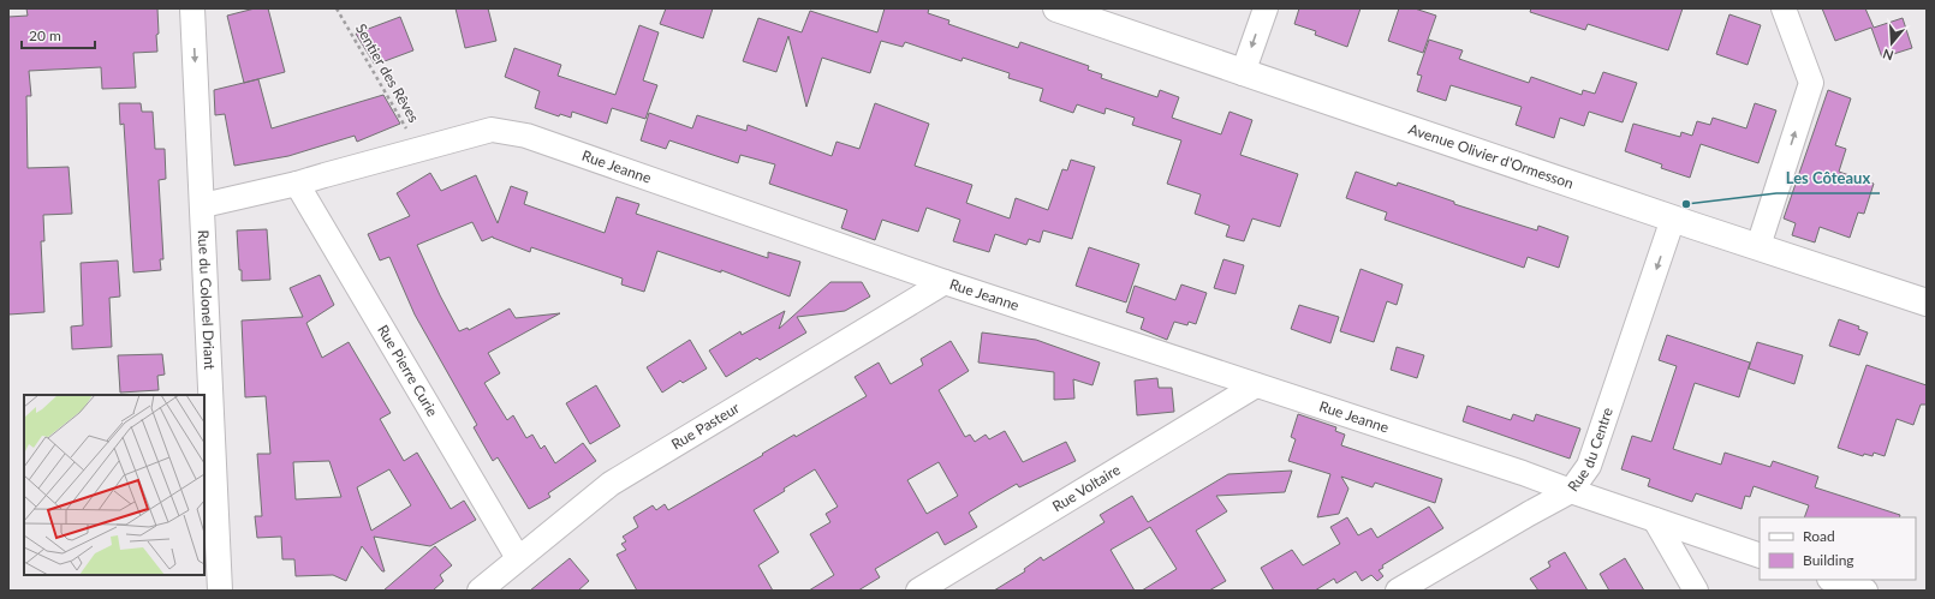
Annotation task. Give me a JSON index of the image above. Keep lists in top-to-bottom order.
{
  "streets": {
    "main road": ["Avenue Olivier d'Ormesson"],
    "street": [
      "Rue Jeanne",
      "Rue du Colonel Driant",
      "Rue Pierre Curie",
      "Rue Pasteur",
      "Rue du Centre",
      "Rue Voltaire"
    ],
    "path": ["Sentier des Rêves"]
  },
  "crossings": [
    ["Sentier des Rêves", "Rue Jeanne"],
    ["Avenue Olivier d'Ormesson", "Rue du Centre"],
    ["Rue Jeanne", "Rue du Colonel Driant"],
    ["Rue Jeanne", "Rue Pierre Curie"],
    ["Rue Jeanne", "Rue Pasteur"],
    ["Rue Jeanne", "Rue du Centre"],
    ["Rue Jeanne", "Rue Voltaire"],
    ["Rue Pierre Curie", "Rue Pasteur"]
  ],
  "one_way": ["Rue du Centre"],
  "places": ["Les Côteaux"],
  "legend": ["Road", "Building"],
  "scale_bar": "20 m",
  "north": "bottom"
}
